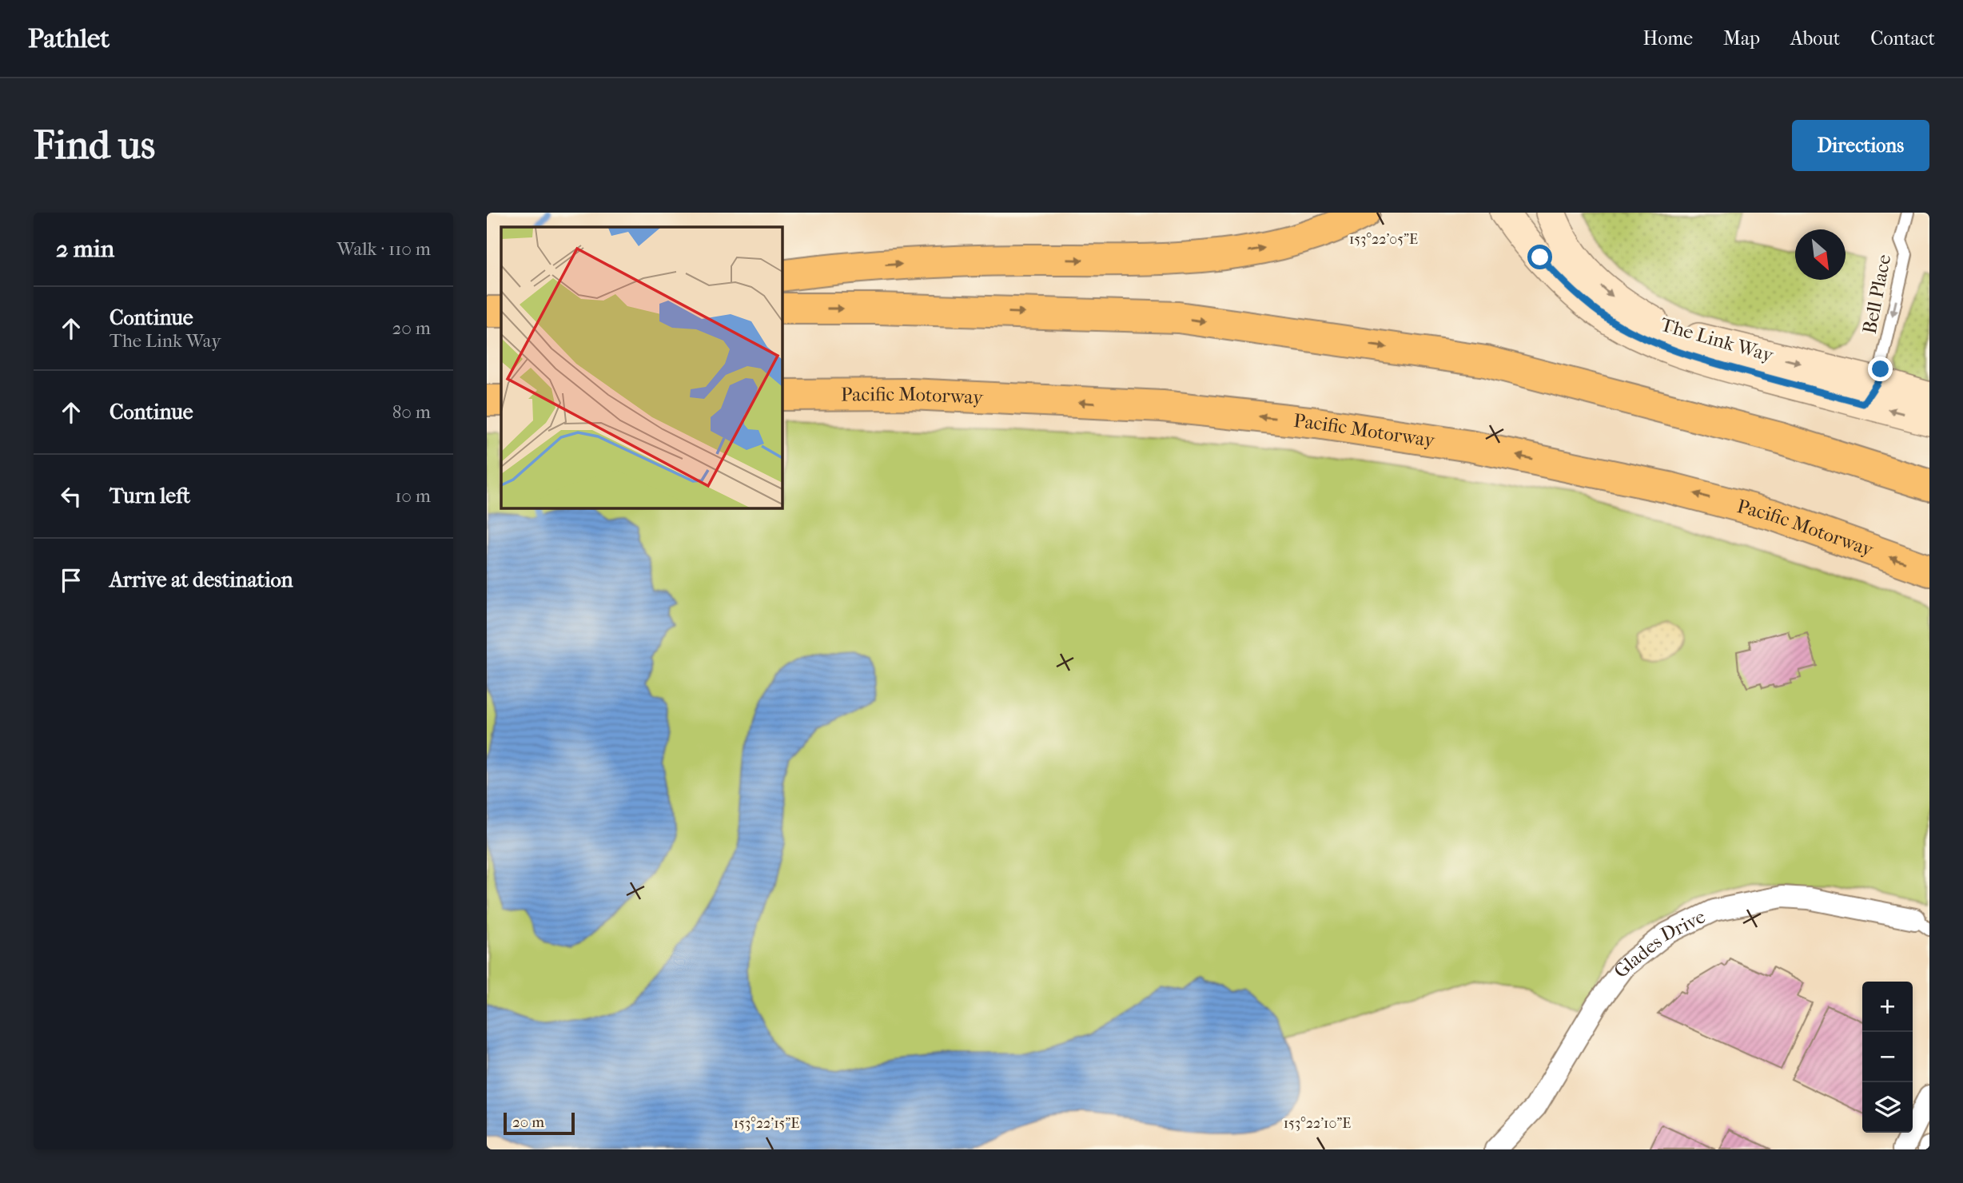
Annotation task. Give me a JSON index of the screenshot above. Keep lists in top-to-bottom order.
{
  "streets": {
    "highway": ["Pacific Motorway"],
    "main road": ["The Link Way"],
    "street": ["Glades Drive"],
    "lane": ["Bell Place"]
  },
  "crossings": [
    ["Bell Place", "The Link Way"]
  ],
  "one_way": ["Bell Place"],
  "scale_bar": "20 m",
  "north": "bottom right",
  "page": {
    "header": "Pathlet",
    "nav": [
      "Home",
      "Map",
      "About",
      "Contact"
    ],
    "buttons": "Directions",
    "title": "Find us",
    "heading": ["2 min", "Walk · 110 m"],
    "list": [
      ["Continue", "The Link Way", "20 m"],
      ["Continue", "80 m"],
      ["Turn left", "10 m"],
      "Arrive at destination"
    ],
    "map_buttons": ["+", "−"],
    "scale": "20 m"
  },
  "coordinates": ["153°22'05\"E", "153°22'15\"E", "153°22'10\"E"]
}
